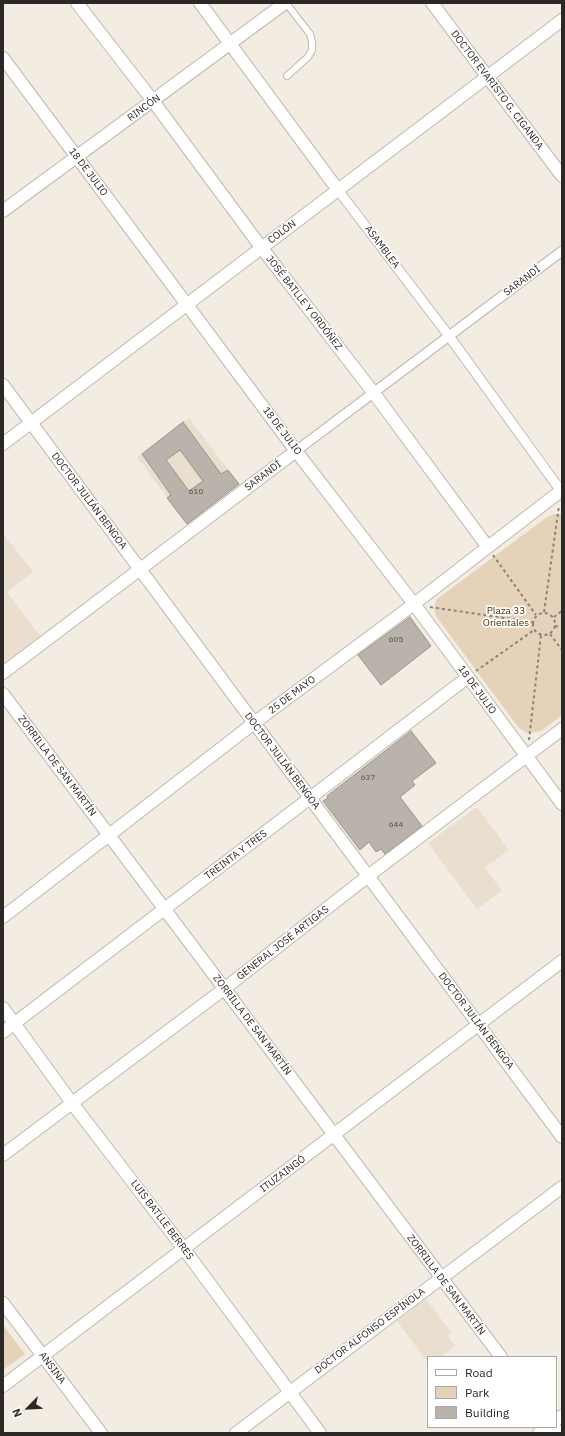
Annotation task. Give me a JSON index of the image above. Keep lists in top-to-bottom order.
{
  "streets": {
    "street": [
      "DOCTOR EVARISTO G. CIGANDA",
      "RINCÓN",
      "18 DE JULIO",
      "COLÓN",
      "ASAMBLEA",
      "SARANDÍ",
      "JOSÉ BATLLE Y ORDÓÑEZ",
      "DOCTOR JULIÁN BENGOA",
      "25 DE MAYO",
      "ZORRILLA DE SAN MARTÍN",
      "TREINTA Y TRES",
      "GENERAL JOSÉ ARTIGAS",
      "ITUZAINGÓ",
      "LUIS BATLLE BERRES",
      "DOCTOR ALFONSO ESPÍNOLA",
      "ANSINA"
    ]
  },
  "crossings": [
    ["DOCTOR EVARISTO G. CIGANDA", "COLÓN"],
    ["RINCÓN", "18 DE JULIO"],
    ["RINCÓN", "ASAMBLEA"],
    ["RINCÓN", "JOSÉ BATLLE Y ORDÓÑEZ"],
    ["18 DE JULIO", "COLÓN"],
    ["18 DE JULIO", "SARANDÍ"],
    ["18 DE JULIO", "25 DE MAYO"],
    ["18 DE JULIO", "TREINTA Y TRES"],
    ["18 DE JULIO", "GENERAL JOSÉ ARTIGAS"],
    ["COLÓN", "ASAMBLEA"],
    ["COLÓN", "JOSÉ BATLLE Y ORDÓÑEZ"],
    ["COLÓN", "DOCTOR JULIÁN BENGOA"],
    ["ASAMBLEA", "SARANDÍ"],
    ["ASAMBLEA", "25 DE MAYO"],
    ["SARANDÍ", "JOSÉ BATLLE Y ORDÓÑEZ"],
    ["SARANDÍ", "DOCTOR JULIÁN BENGOA"],
    ["JOSÉ BATLLE Y ORDÓÑEZ", "25 DE MAYO"],
    ["DOCTOR JULIÁN BENGOA", "25 DE MAYO"],
    ["DOCTOR JULIÁN BENGOA", "TREINTA Y TRES"],
    ["DOCTOR JULIÁN BENGOA", "GENERAL JOSÉ ARTIGAS"],
    ["DOCTOR JULIÁN BENGOA", "ITUZAINGÓ"],
    ["25 DE MAYO", "ZORRILLA DE SAN MARTÍN"],
    ["ZORRILLA DE SAN MARTÍN", "TREINTA Y TRES"],
    ["ZORRILLA DE SAN MARTÍN", "GENERAL JOSÉ ARTIGAS"],
    ["ZORRILLA DE SAN MARTÍN", "ITUZAINGÓ"],
    ["ZORRILLA DE SAN MARTÍN", "DOCTOR ALFONSO ESPÍNOLA"],
    ["TREINTA Y TRES", "LUIS BATLLE BERRES"],
    ["GENERAL JOSÉ ARTIGAS", "LUIS BATLLE BERRES"],
    ["ITUZAINGÓ", "LUIS BATLLE BERRES"],
    ["ITUZAINGÓ", "ANSINA"],
    ["LUIS BATLLE BERRES", "DOCTOR ALFONSO ESPÍNOLA"]
  ],
  "parks": ["Plaza 33 Orientales"],
  "house_numbers": [
    "610",
    "605",
    "637",
    "644"
  ],
  "legend": ["Road", "Park", "Building"],
  "north": "bottom left"
}
